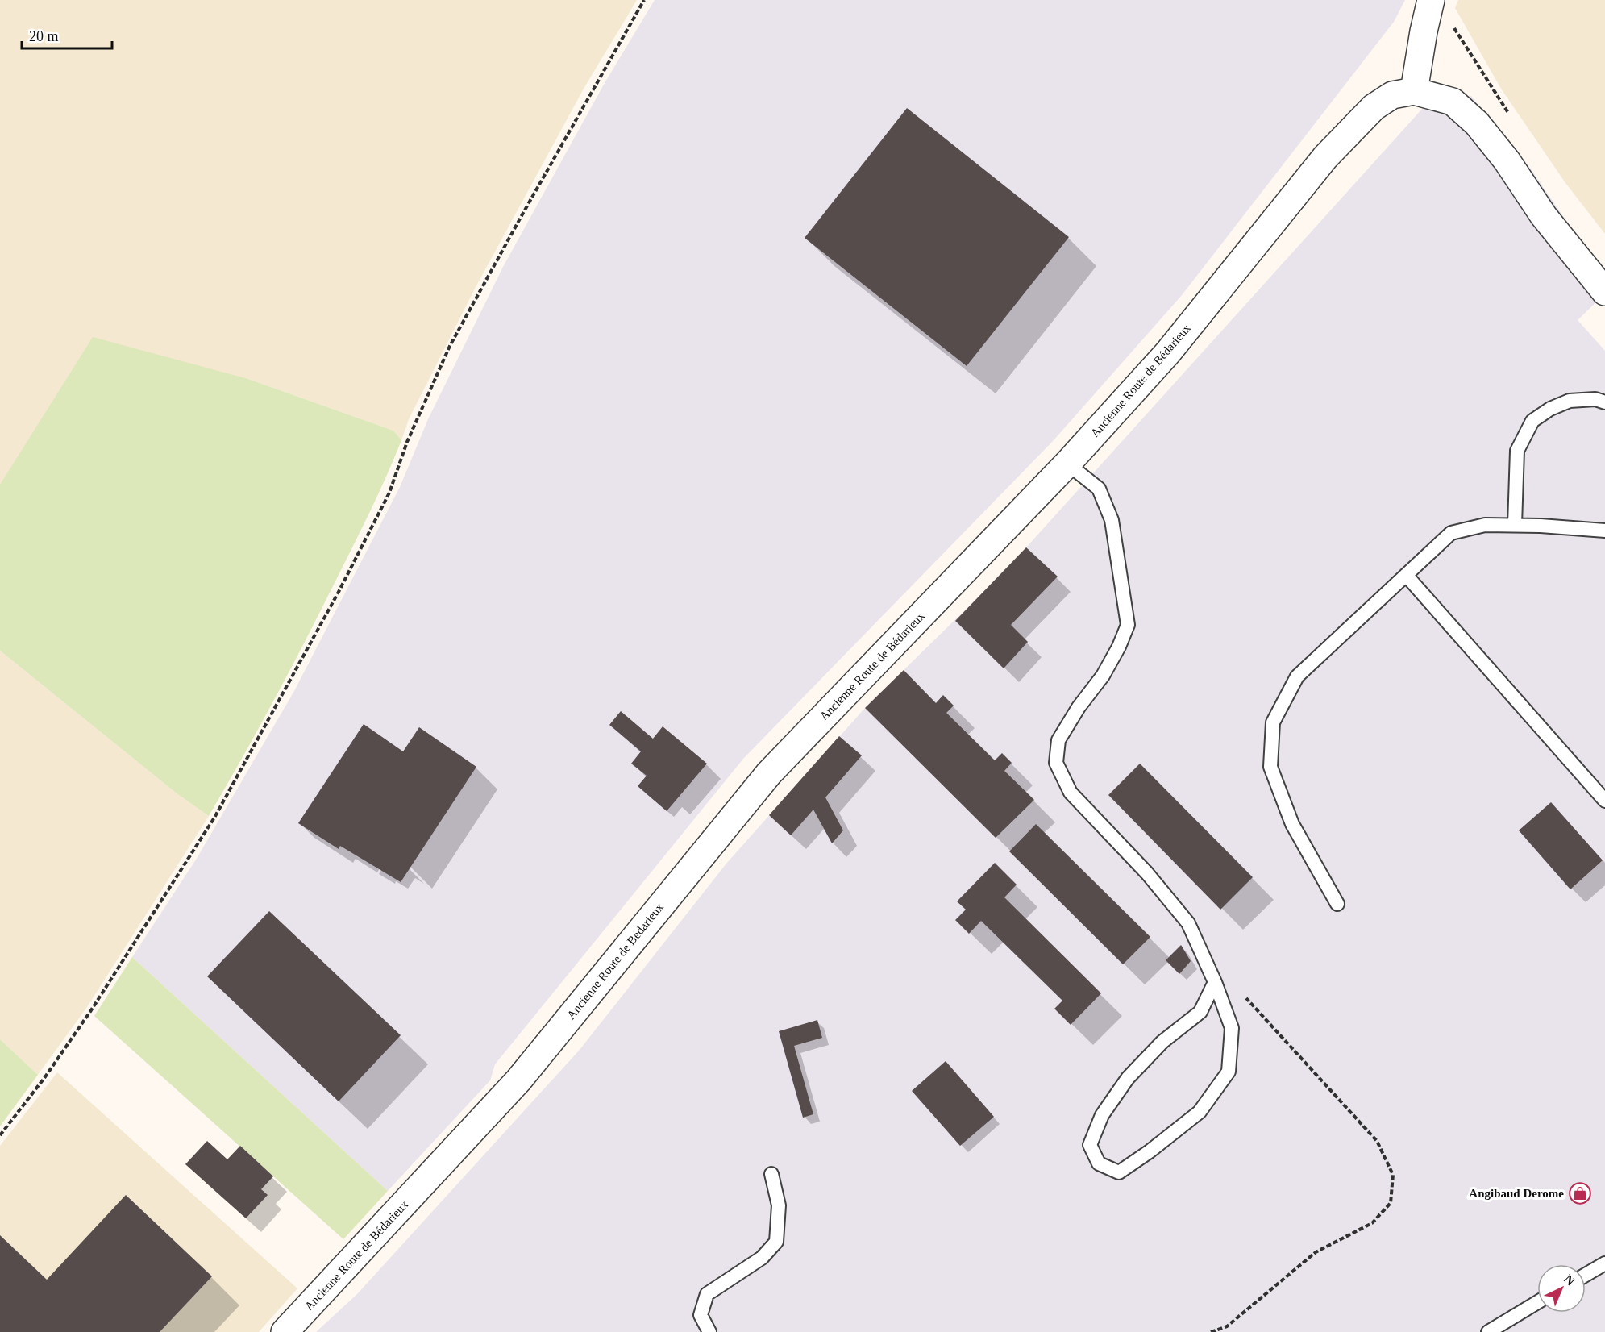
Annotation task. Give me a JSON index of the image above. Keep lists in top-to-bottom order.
{
  "streets": {
    "street": ["Ancienne Route de Bédarieux"]
  },
  "places": {
    "shop": ["Angibaud Derome"]
  },
  "scale_bar": "20 m",
  "north": "top right"
}
